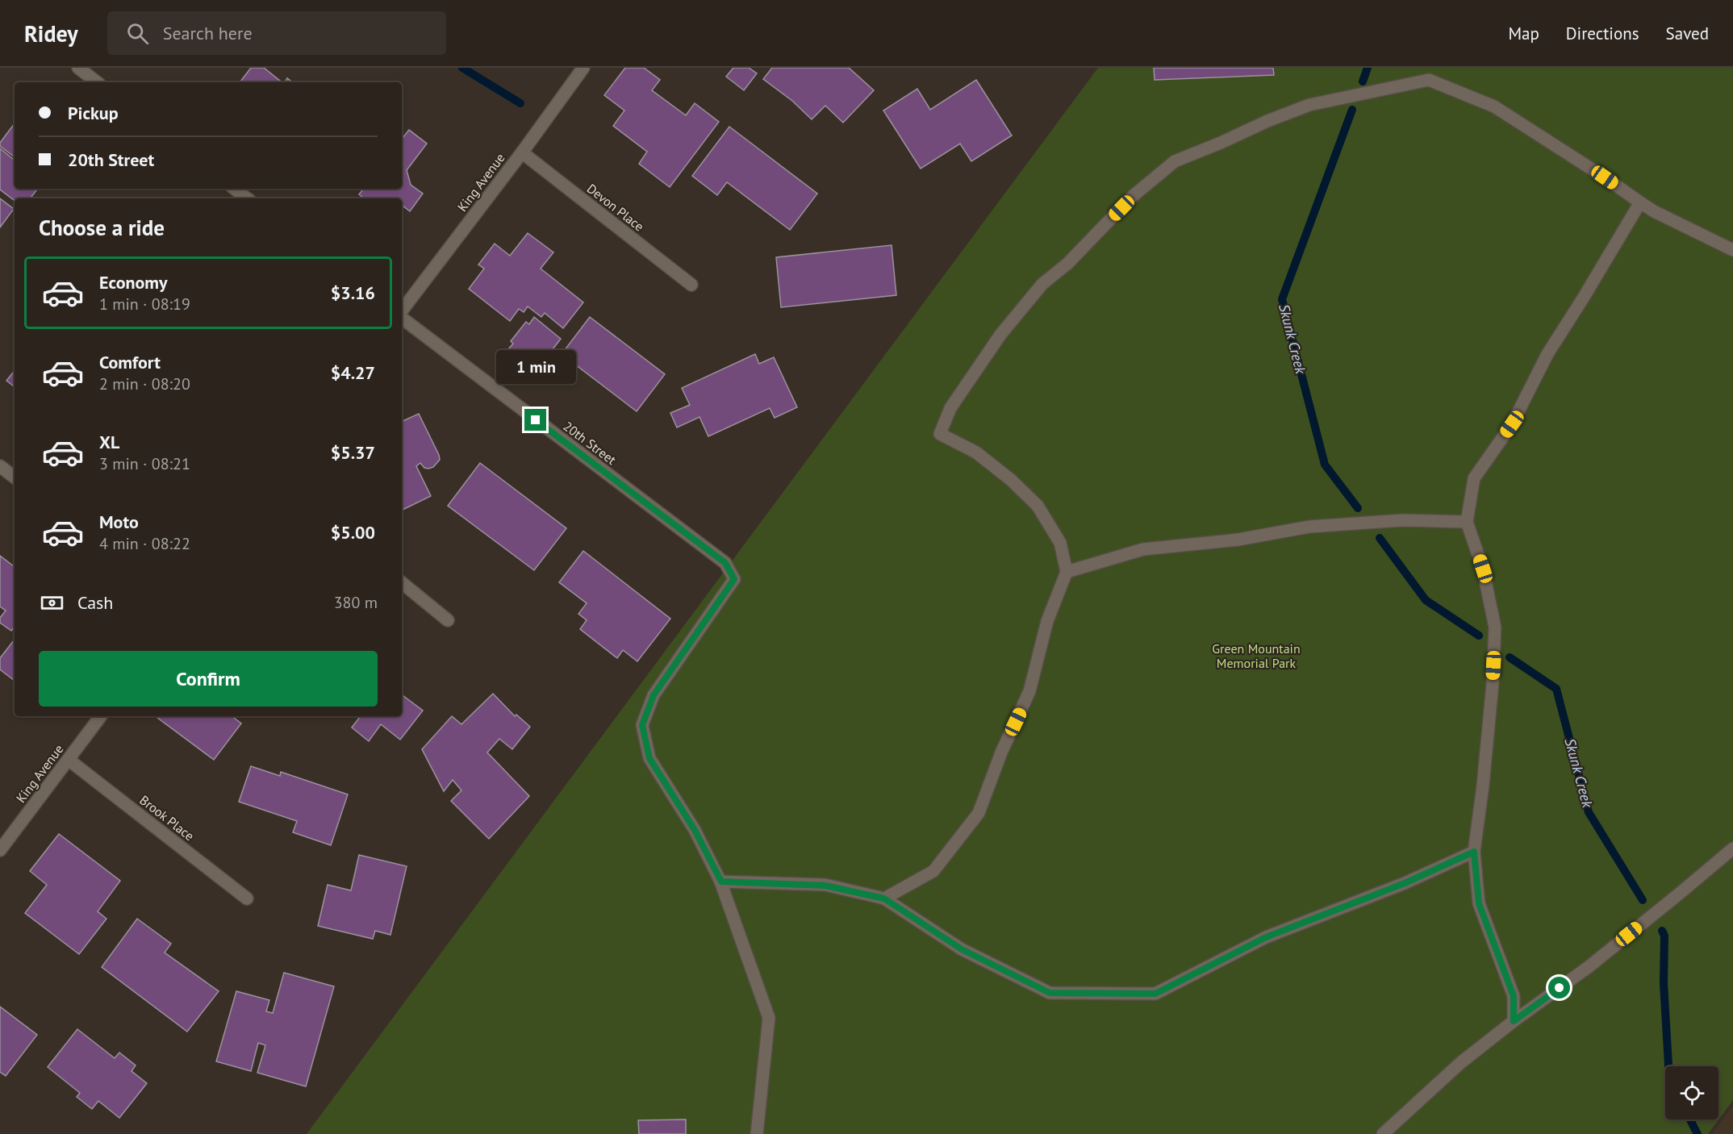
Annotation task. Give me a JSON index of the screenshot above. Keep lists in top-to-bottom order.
{
  "streets": {
    "street": [
      "King Avenue",
      "Devon Place",
      "20th Street",
      "Brook Place"
    ]
  },
  "crossings": [
    ["King Avenue", "Devon Place"],
    ["King Avenue", "Brook Place"]
  ],
  "water": ["Skunk Creek"],
  "parks": ["Green Mountain Memorial Park"],
  "page": {
    "header": "Ridey",
    "search": "Search here",
    "nav": ["Map", "Directions", "Saved"],
    "banner": ["Pickup", "20th Street"],
    "heading": "Choose a ride",
    "list": [
      {
        "name": "Economy",
        "note": "1 min · 08:19",
        "value": "$3.16"
      },
      {
        "name": "Comfort",
        "note": "2 min · 08:20",
        "value": "$4.27"
      },
      {
        "name": "XL",
        "note": "3 min · 08:21",
        "value": "$5.37"
      },
      {
        "name": "Moto",
        "note": "4 min · 08:22",
        "value": "$5.00"
      }
    ],
    "bubble": "1 min",
    "pay": ["Cash", "380 m"],
    "buttons": "Confirm"
  }
}
